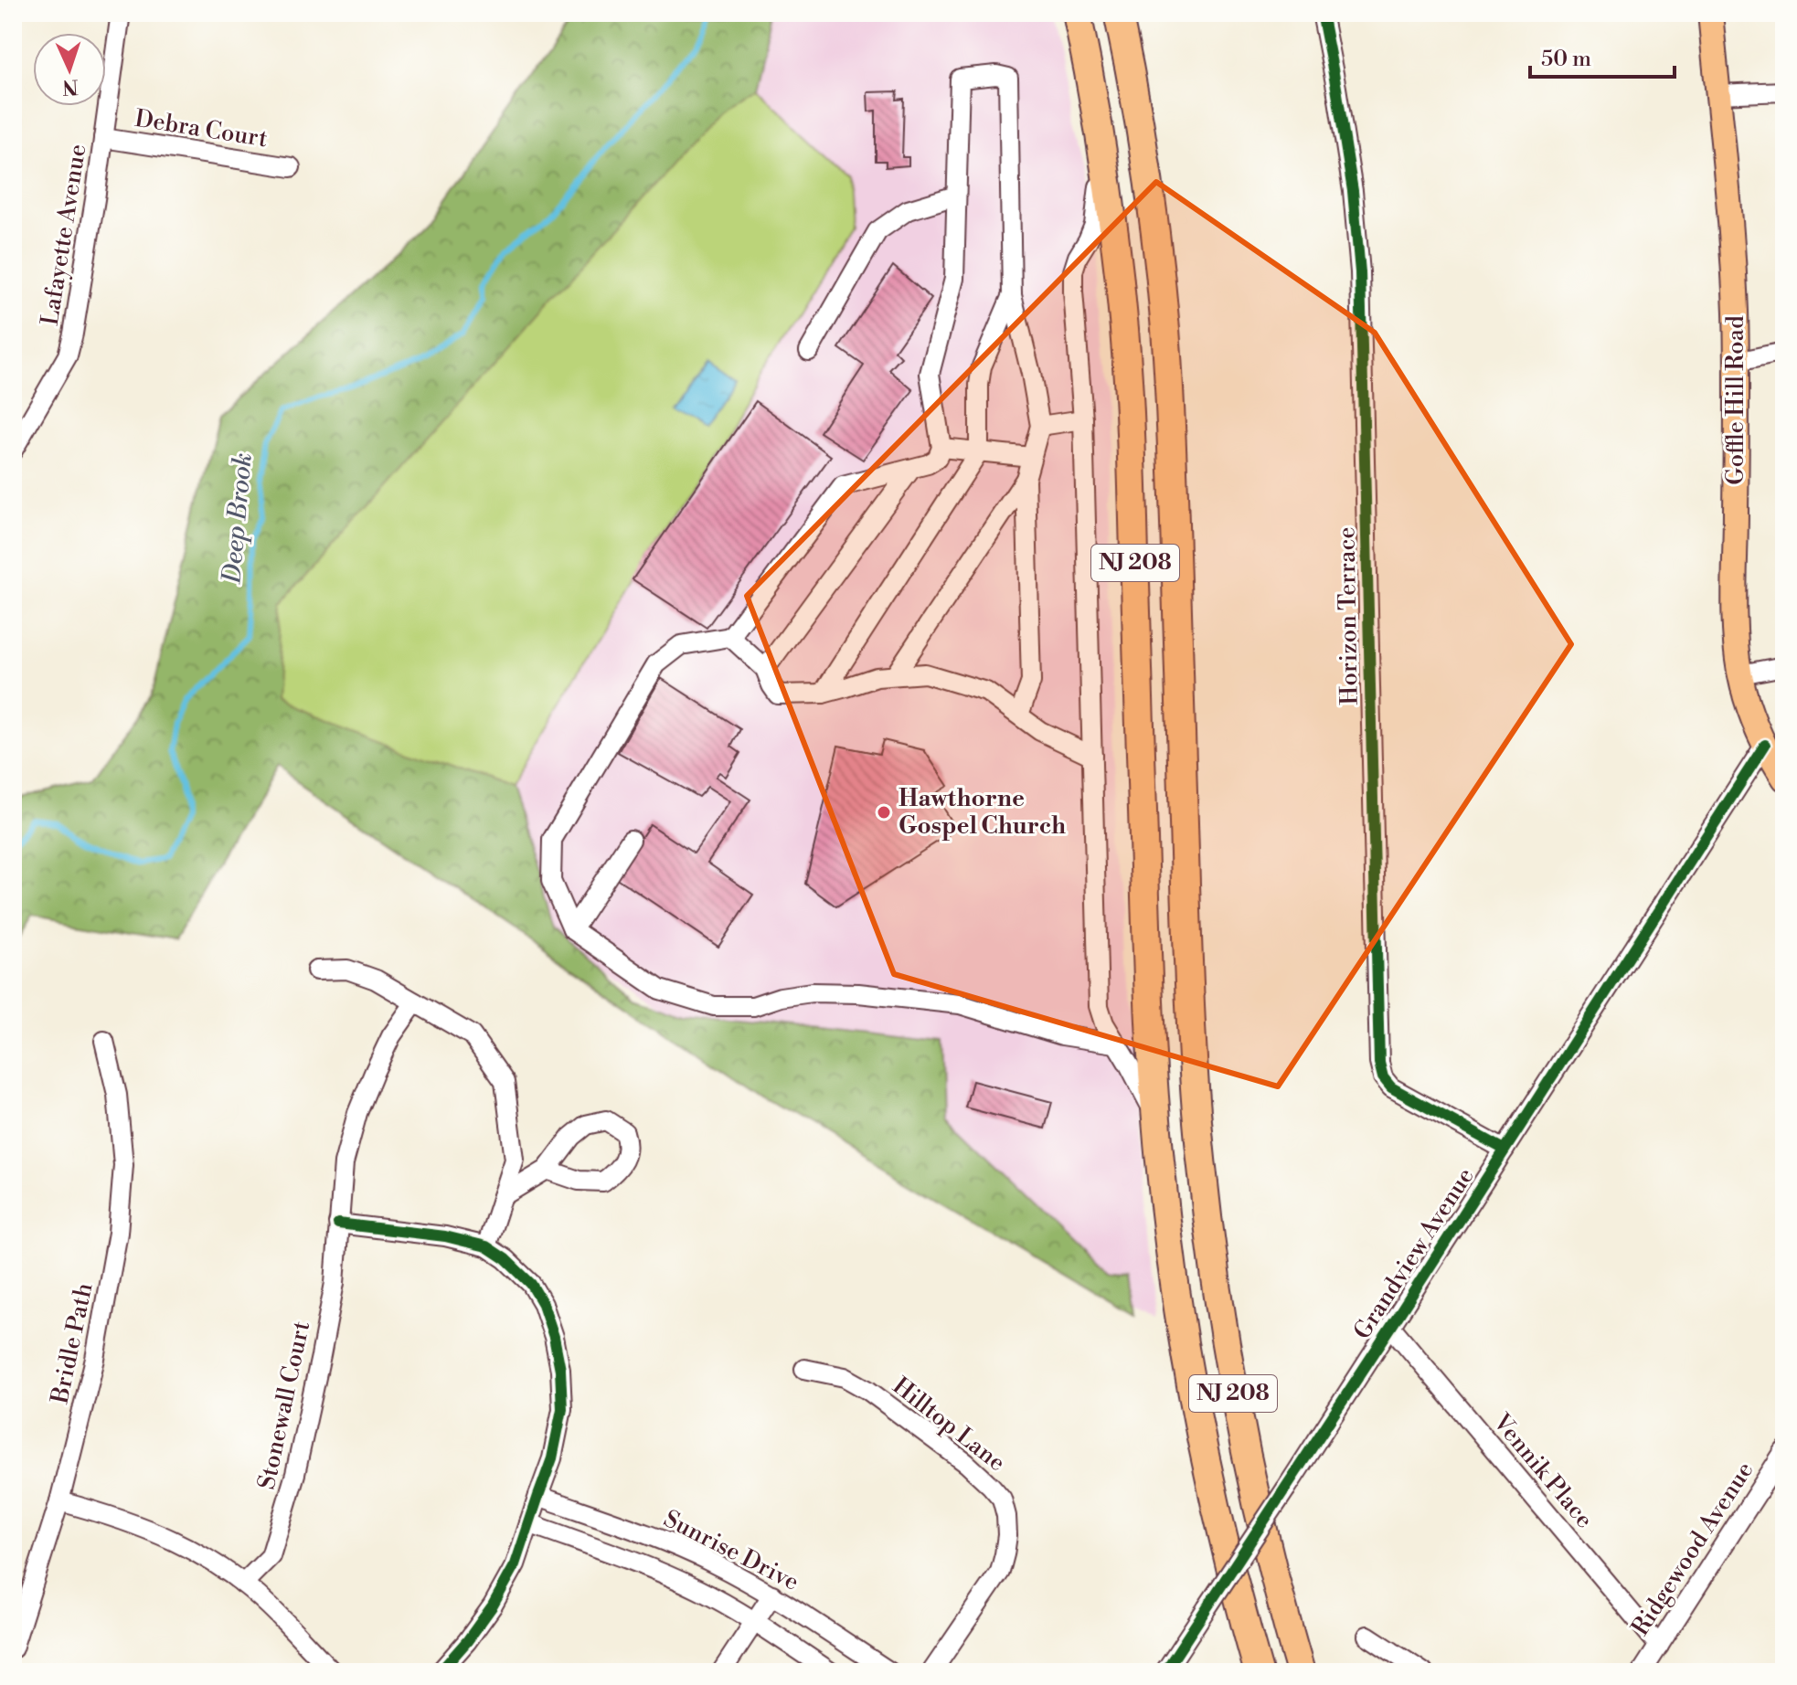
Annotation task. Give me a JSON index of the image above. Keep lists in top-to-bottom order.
{
  "streets": {
    "highway": ["NJ 208"],
    "main road": ["Goffle Hill Road"],
    "street": [
      "Debra Court",
      "Lafayette Avenue",
      "Horizon Terrace",
      "Grandview Avenue",
      "Bridle Path",
      "Stonewall Court",
      "Hilltop Lane",
      "Vennik Place",
      "Ridgewood Avenue",
      "Sunrise Drive"
    ]
  },
  "crossings": [
    ["Debra Court", "Lafayette Avenue"],
    ["Goffle Hill Road", "Grandview Avenue"],
    ["Horizon Terrace", "Grandview Avenue"],
    ["Grandview Avenue", "Vennik Place"],
    ["Vennik Place", "Ridgewood Avenue"]
  ],
  "water": ["Deep Brook"],
  "places": ["Hawthorne Gospel Church"],
  "scale_bar": "50 m",
  "north": "bottom"
}
